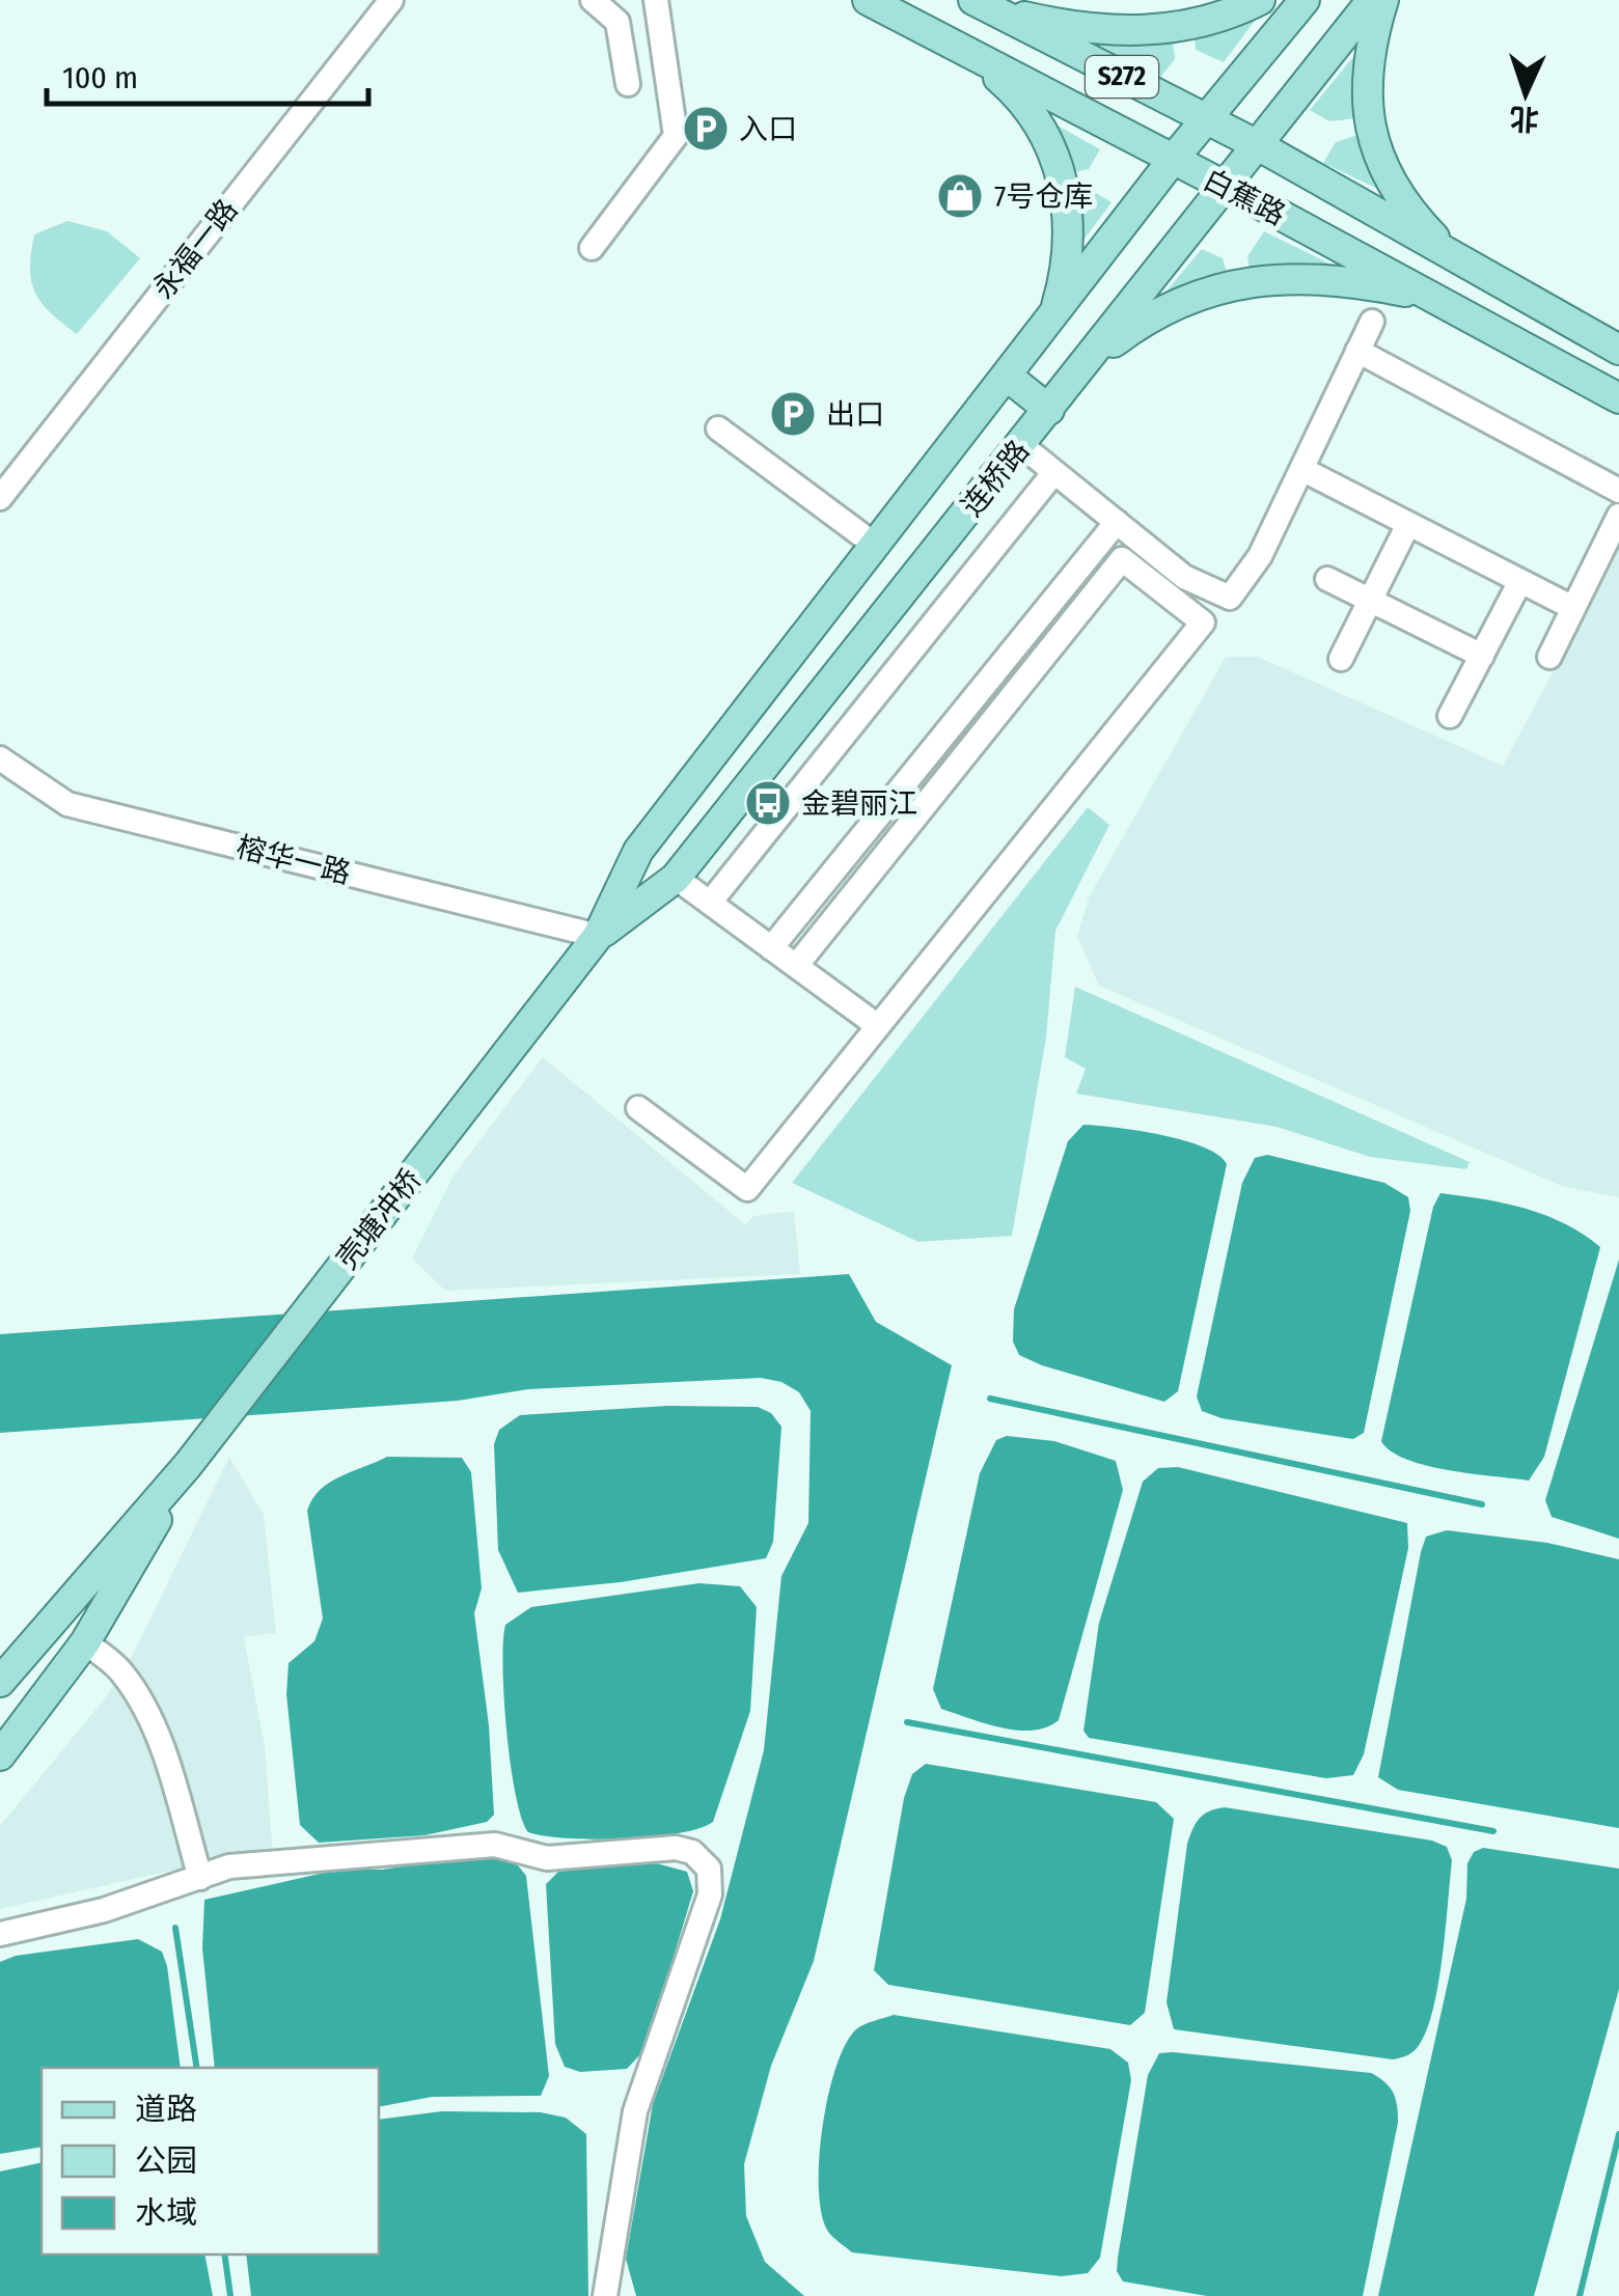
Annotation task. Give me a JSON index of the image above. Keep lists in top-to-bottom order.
{
  "streets": {
    "main road": [
      "S272",
      "白蕉路",
      "连桥路",
      "壳塘冲桥"
    ],
    "street": ["永福一路", "榕华一路"]
  },
  "crossings": [
    ["S272", "连桥路"],
    ["白蕉路", "连桥路"],
    ["连桥路", "榕华一路"],
    ["连桥路", "壳塘冲桥"]
  ],
  "places": {
    "parking": ["入口", "出口"],
    "shop": ["7号仓库"],
    "bus stop": ["金碧丽江"]
  },
  "legend": ["道路", "公园", "水域"],
  "scale_bar": "100 m",
  "north": "bottom"
}
